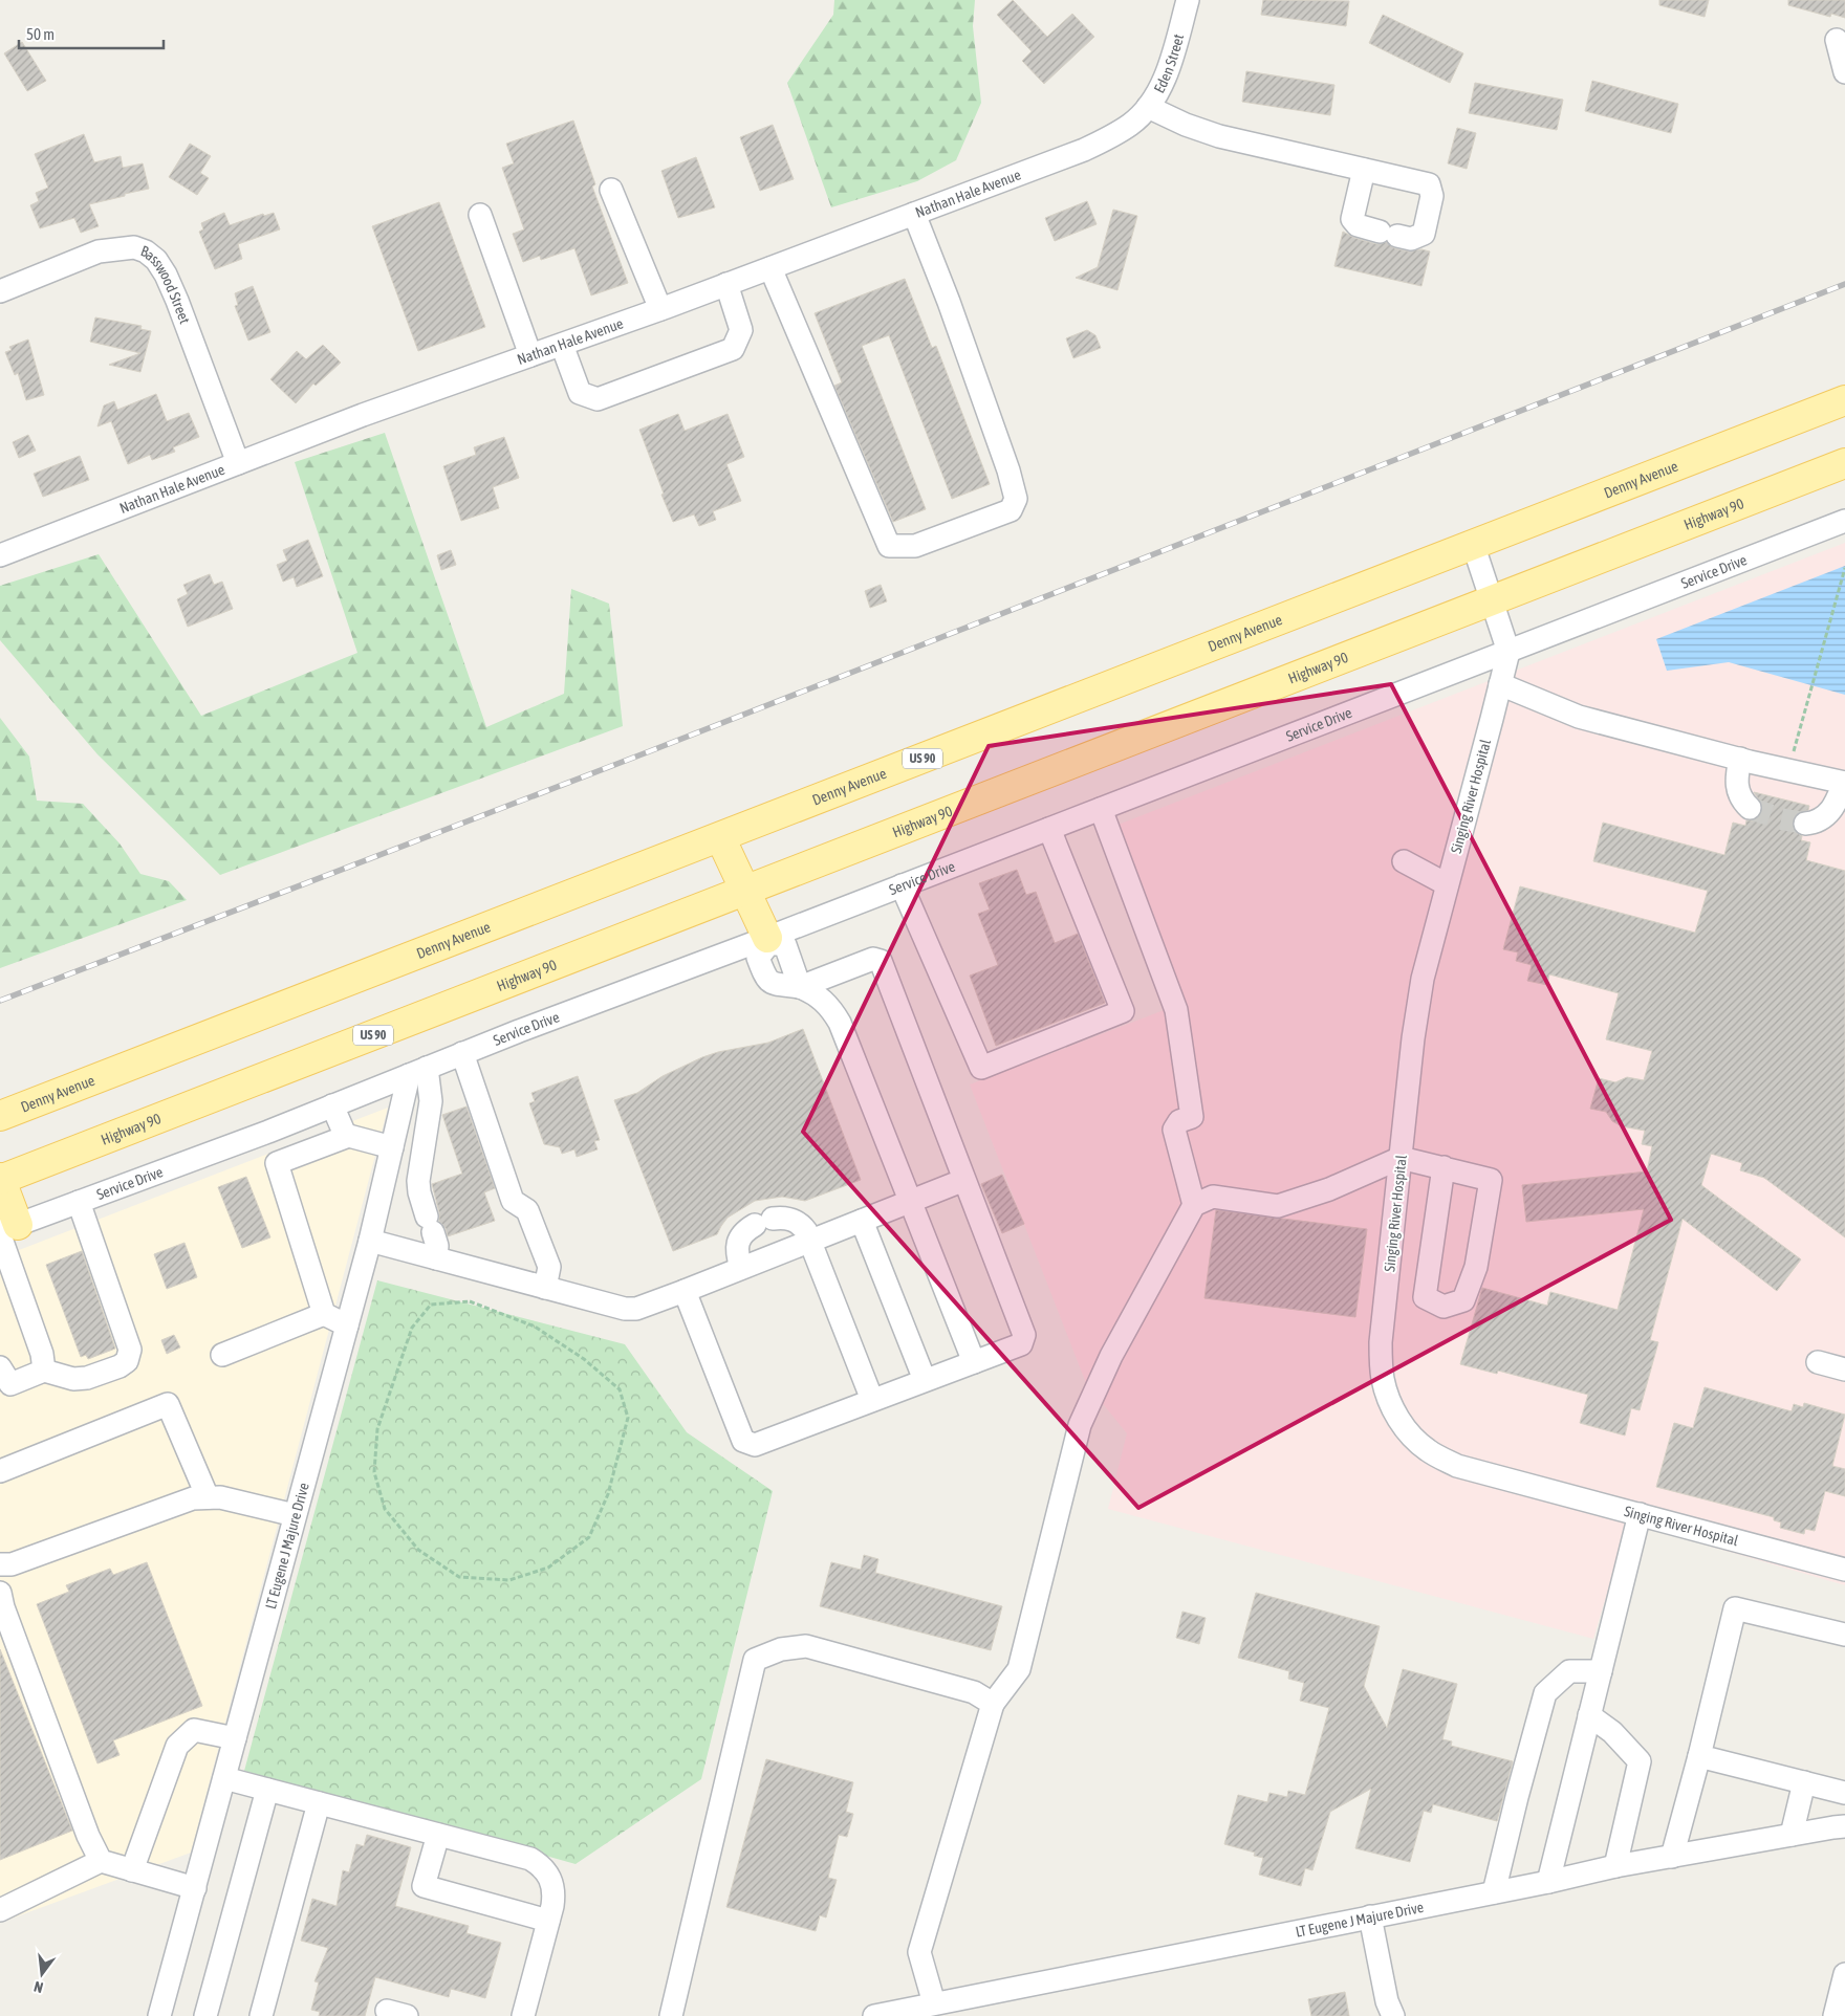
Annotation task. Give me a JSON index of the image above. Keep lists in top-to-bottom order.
{
  "streets": {
    "main road": ["Denny Avenue", "Highway 90", "US 90"],
    "street": [
      "Eden Street",
      "Nathan Hale Avenue",
      "Basswood Street",
      "Service Drive",
      "Singing River Hospital",
      "LT Eugene J Majure Drive"
    ]
  },
  "crossings": [
    ["Eden Street", "Nathan Hale Avenue"],
    ["Nathan Hale Avenue", "Basswood Street"],
    ["Service Drive", "Singing River Hospital"],
    ["Service Drive", "LT Eugene J Majure Drive"]
  ],
  "scale_bar": "50 m",
  "north": "bottom"
}
